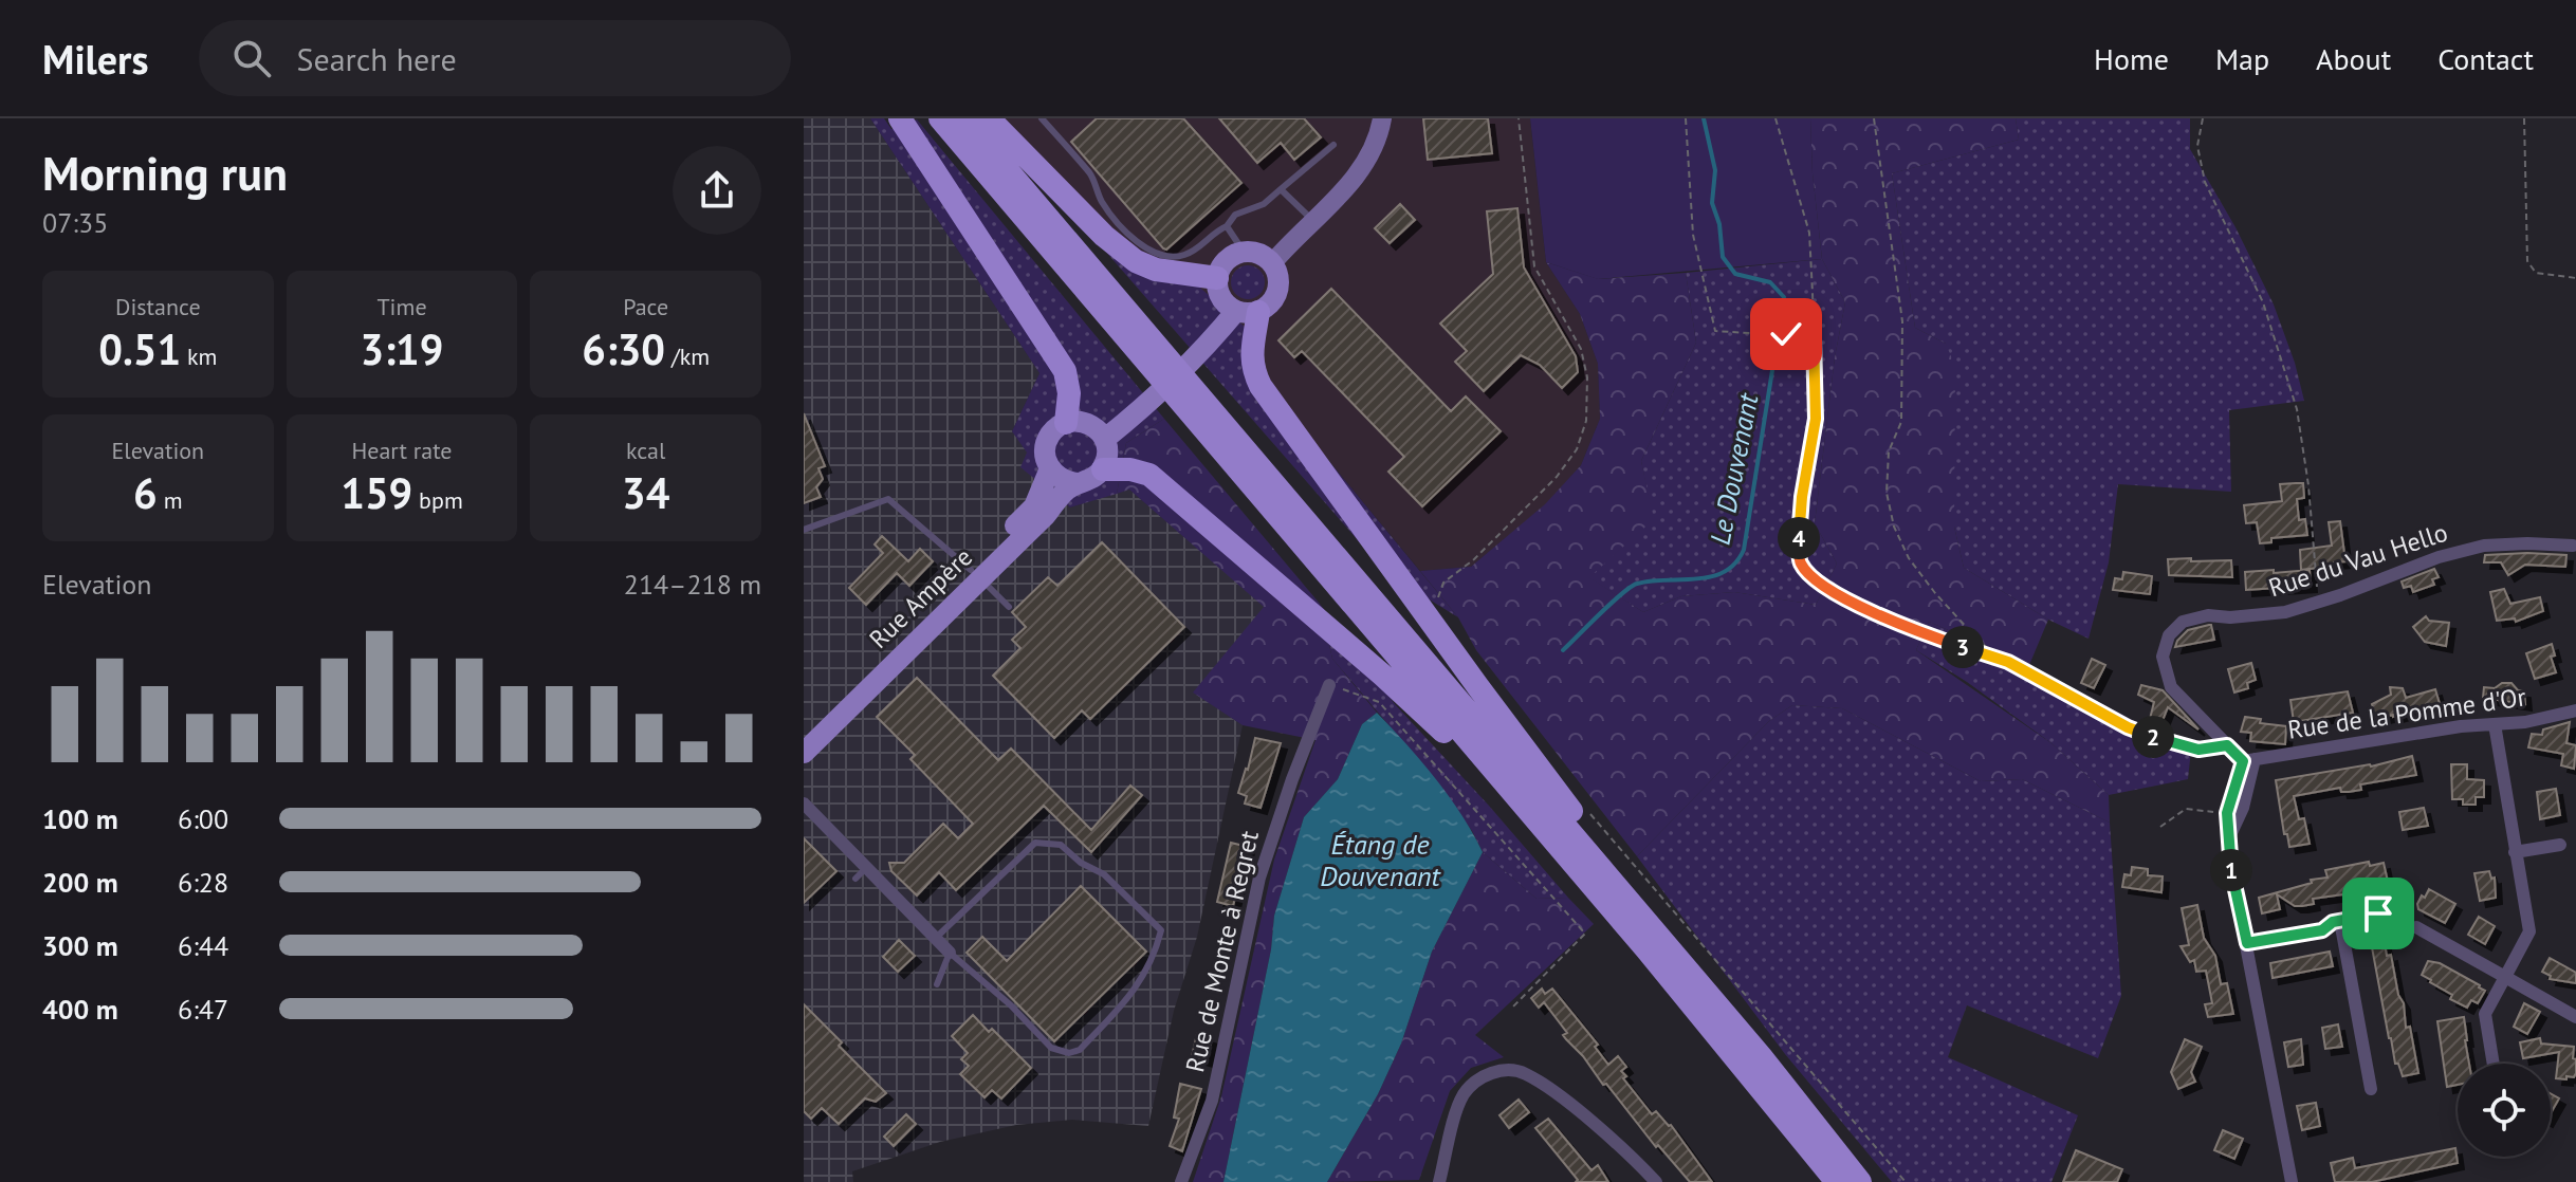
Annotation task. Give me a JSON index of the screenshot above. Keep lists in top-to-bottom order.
{
  "streets": {
    "main road": ["Rue Ampère"],
    "street": ["Rue du Vau Hello", "Rue de la Pomme d'Or", "Rue de Monte à Regret"]
  },
  "crossings": [
    ["Rue du Vau Hello", "Rue de la Pomme d'Or"]
  ],
  "water": ["Le Douvenant", "Étang de Douvenant"],
  "page": {
    "header": "Milers",
    "search": "Search here",
    "nav": [
      "Home",
      "Map",
      "About",
      "Contact"
    ],
    "heading": ["Morning run", "07:35"],
    "stats": [
      ["Distance", "0.51 km"],
      ["Time", "3:19"],
      ["Pace", "6:30 /km"],
      ["Elevation", "6 m"],
      ["Heart rate", "159 bpm"],
      ["kcal", "34"]
    ],
    "pins": [
      "4",
      "3",
      "2",
      "1"
    ],
    "chart": ["Elevation", "214–218 m"],
    "list": [
      {
        "name": "100 m",
        "note": "6:00"
      },
      {
        "name": "200 m",
        "note": "6:28"
      },
      {
        "name": "300 m",
        "note": "6:44"
      },
      {
        "name": "400 m",
        "note": "6:47"
      }
    ]
  }
}
